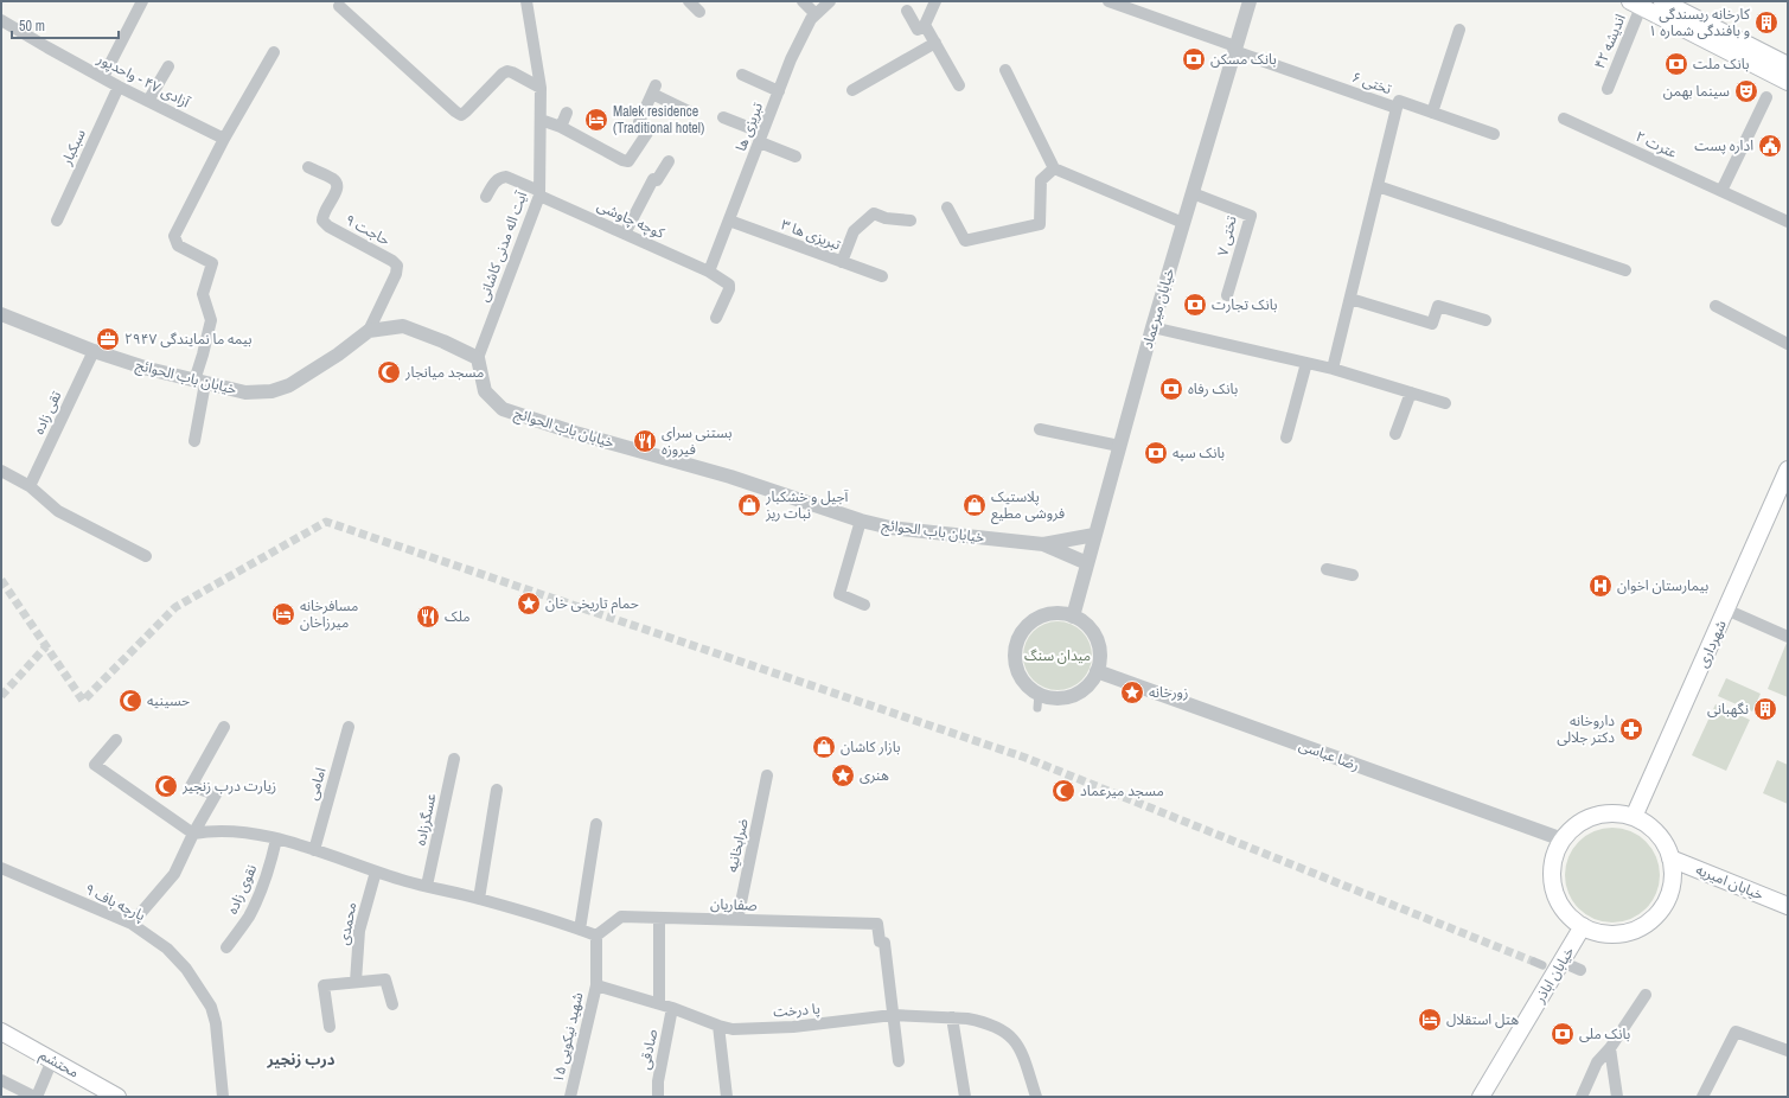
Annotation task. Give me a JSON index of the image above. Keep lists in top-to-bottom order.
{
  "streets": {
    "main road": [
      "شهرداری",
      "خیابان امیریه",
      "خیابان اباذر",
      "محتشم"
    ],
    "street": [
      "اندیشه ۴۲",
      "آزادی ۴۷ - واحدپور",
      "تختی ۶",
      "تبریزی ها",
      "عترت ۲",
      "سبکبار",
      "کوچه چاوشی",
      "حاجت ۹",
      "تبریزی ها ۳",
      "تختی ۷",
      "آیت اله مدنی کاشانی",
      "خیابان میرعماد",
      "خیابان باب الحوائج",
      "تقی زاده",
      "رضا عباسی",
      "امامی",
      "عسگرزاده",
      "ضرابخانیه",
      "نقوی زاده",
      "پارچه باف ۹",
      "صفاریان",
      "محمدی",
      "پا درخت",
      "شهید نیکویی ۱۵",
      "صادقی"
    ]
  },
  "crossings": [
    ["آزادی ۴۷ - واحدپور", "سبکبار"],
    ["تختی ۶", "خیابان میرعماد"],
    ["تبریزی ها", "کوچه چاوشی"],
    ["تبریزی ها", "تبریزی ها ۳"],
    ["کوچه چاوشی", "آیت اله مدنی کاشانی"],
    ["حاجت ۹", "خیابان باب الحوائج"],
    ["تختی ۷", "خیابان میرعماد"],
    ["آیت اله مدنی کاشانی", "خیابان باب الحوائج"],
    ["خیابان میرعماد", "رضا عباسی"],
    ["خیابان باب الحوائج", "تقی زاده"],
    ["شهرداری", "رضا عباسی"],
    ["شهرداری", "خیابان امیریه"],
    ["شهرداری", "خیابان اباذر"],
    ["رضا عباسی", "خیابان امیریه"],
    ["رضا عباسی", "خیابان اباذر"],
    ["ضرابخانیه", "صفاریان"],
    ["خیابان امیریه", "خیابان اباذر"],
    ["صفاریان", "پا درخت"],
    ["صفاریان", "شهید نیکویی ۱۵"],
    ["پا درخت", "شهید نیکویی ۱۵"],
    ["پا درخت", "صادقی"]
  ],
  "districts": ["درب زنجیر"],
  "parks": ["میدان سنگ"],
  "places": {
    "building": ["کارخانه ریسندگی و بافندگی شماره ۱", "نگهبانی"],
    "bank": [
      "بانک مسکن",
      "بانک ملت",
      "بانک تجارت",
      "بانک رفاه",
      "بانک سپه",
      "بانک ملی"
    ],
    "theatre": ["سینما بهمن"],
    "hotel": ["Malek residence (Traditional hotel)", "مسافرخانه میرزاخان", "هتل استقلال"],
    "public building": ["اداره پست"],
    "office": ["بیمه ما نمایندگی ۲۹۴۷"],
    "mosque": [
      "مسجد میانجار",
      "حسینیه",
      "زیارت درب زنجیر",
      "مسجد میرعماد"
    ],
    "restaurant": ["بستنی سرای فیروزه", "ملک"],
    "shop": ["آجیل و خشکبار نبات ریز", "پلاستیک فروشی مطیع", "بازار کاشان"],
    "hospital": ["بیمارستان اخوان"],
    "place": ["حمام تاریخی خان", "زورخانه", "هنری"],
    "pharmacy": ["داروخانه دکتر جلالی"]
  },
  "scale_bar": "50 m"
}
